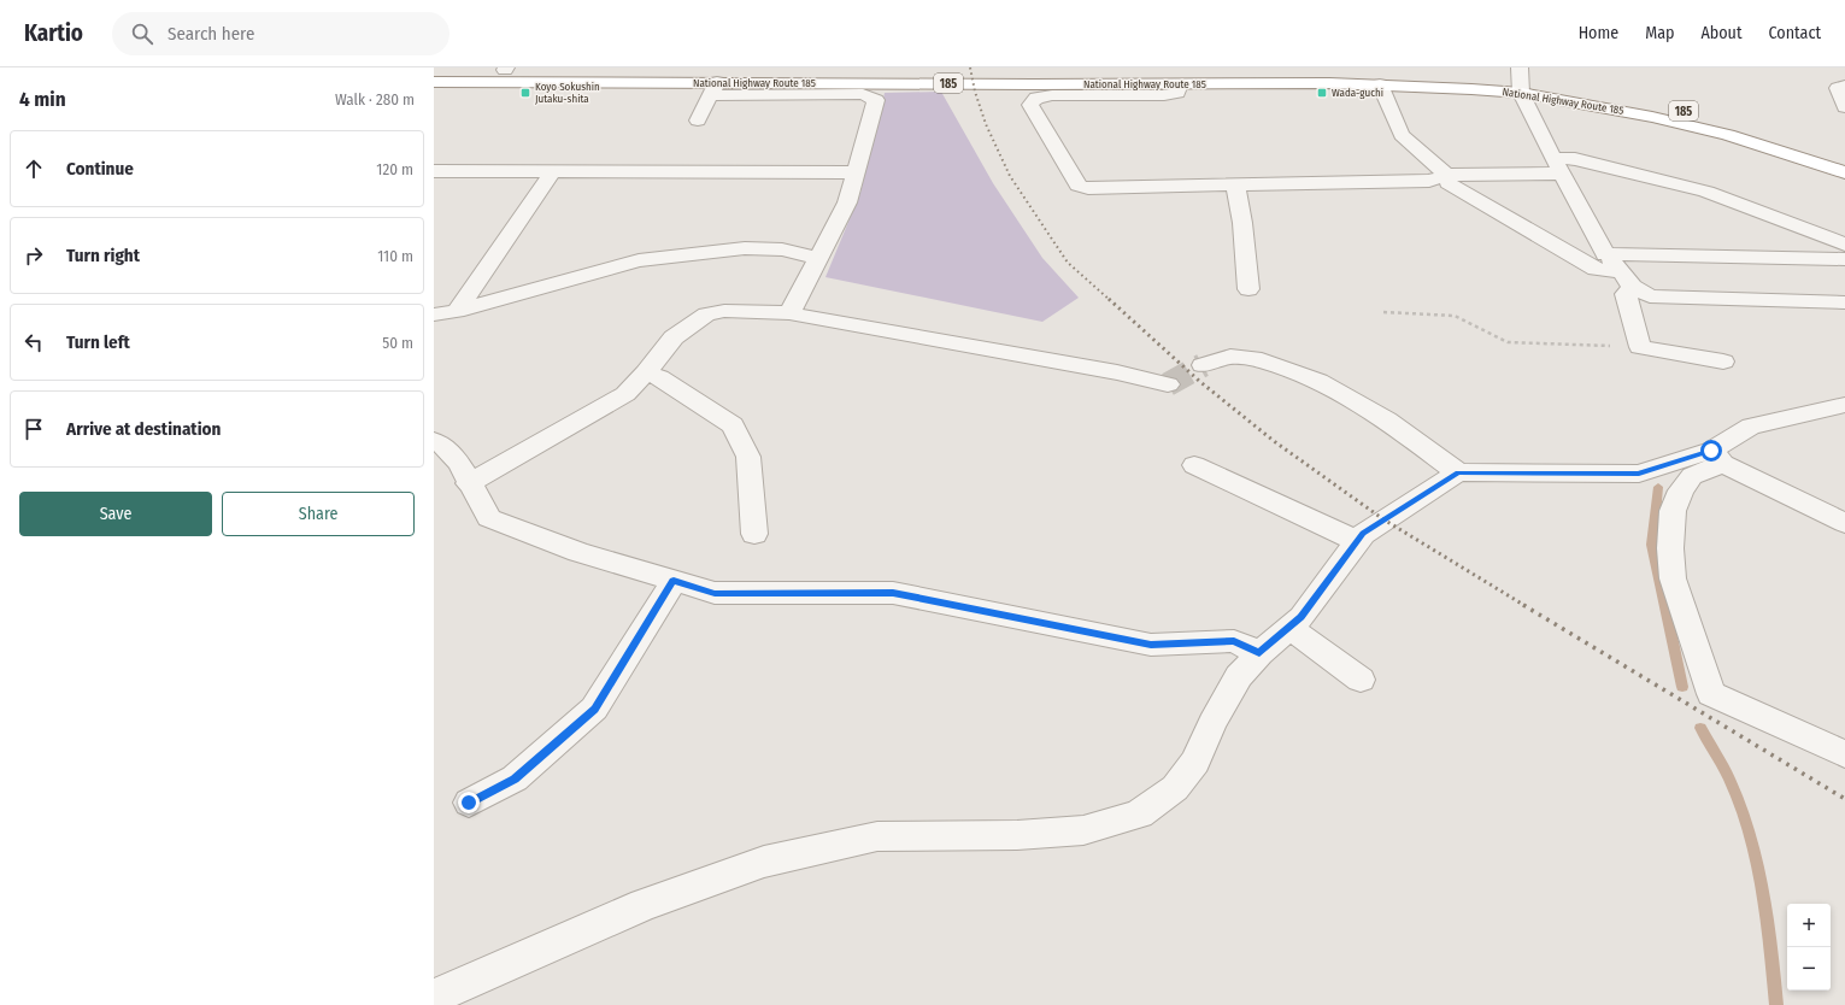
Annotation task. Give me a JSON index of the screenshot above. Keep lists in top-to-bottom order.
{
  "streets": {
    "highway": ["National Highway Route 185", "185"]
  },
  "places": {
    "transit": ["Koyo Sokushin Jutaku-shita", "Wada-guchi"]
  },
  "page": {
    "header": "Kartio",
    "search": "Search here",
    "nav": [
      "Home",
      "Map",
      "About",
      "Contact"
    ],
    "heading": ["4 min", "Walk · 280 m"],
    "list": [
      ["Continue", "120 m"],
      ["Turn right", "110 m"],
      ["Turn left", "50 m"],
      "Arrive at destination"
    ],
    "buttons": ["Save", "Share"],
    "map_buttons": ["+", "−"]
  }
}
